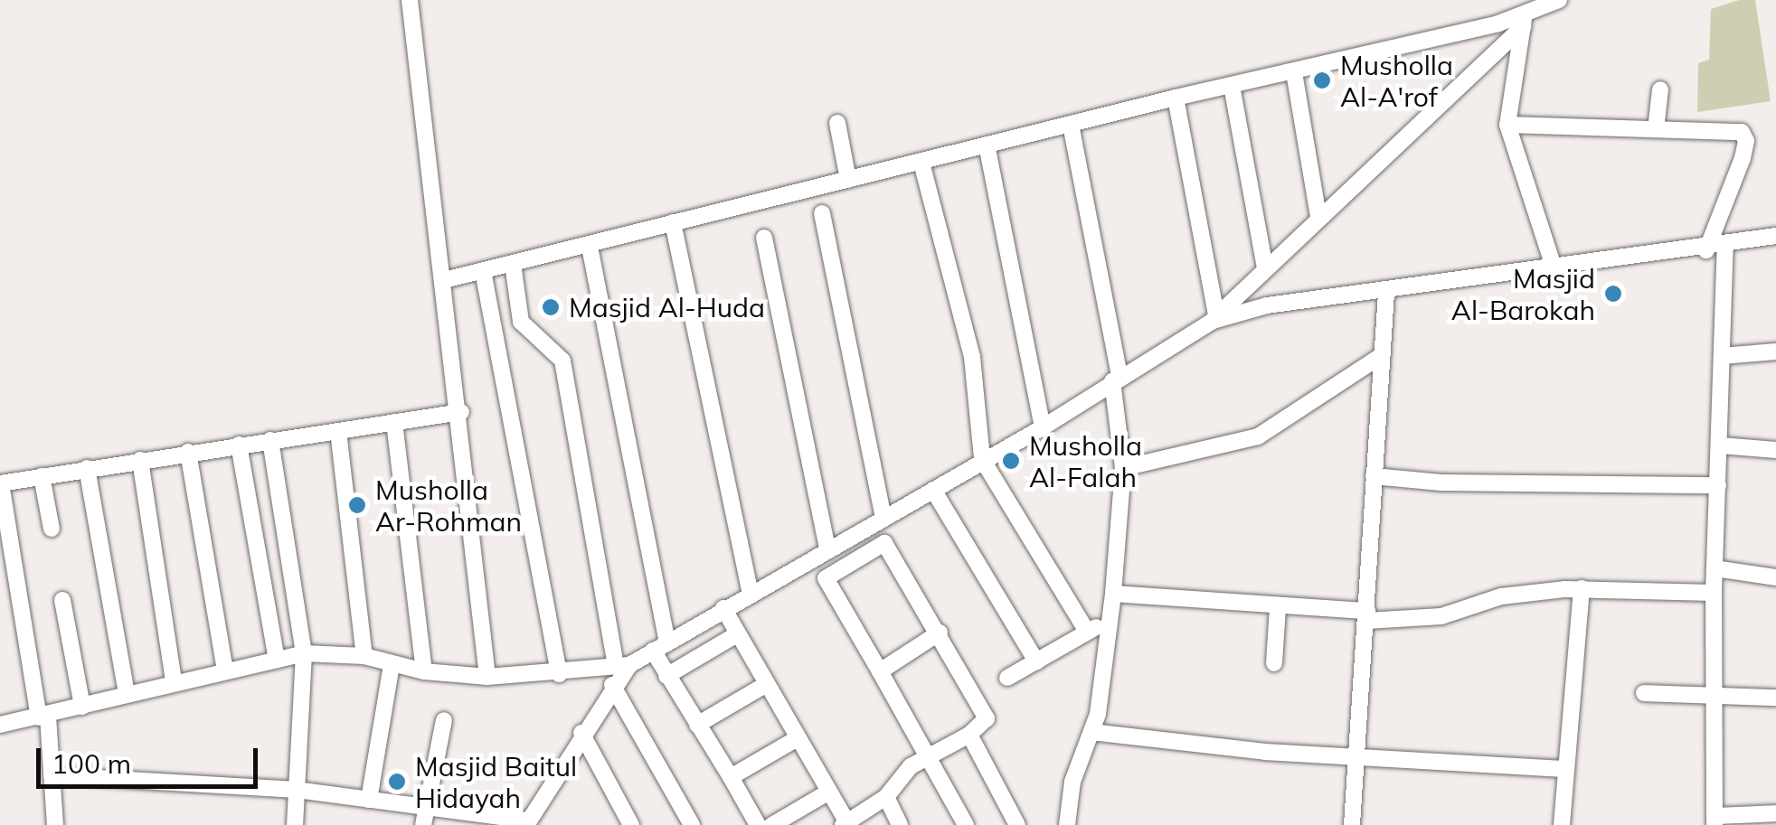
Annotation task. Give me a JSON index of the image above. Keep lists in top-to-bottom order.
{
  "places": [
    "Musholla Al-A'rof",
    "Masjid Al-Barokah",
    "Masjid Al-Huda",
    "Musholla Al-Falah",
    "Musholla Ar-Rohman",
    "Masjid Baitul Hidayah"
  ],
  "scale_bar": "100 m"
}
